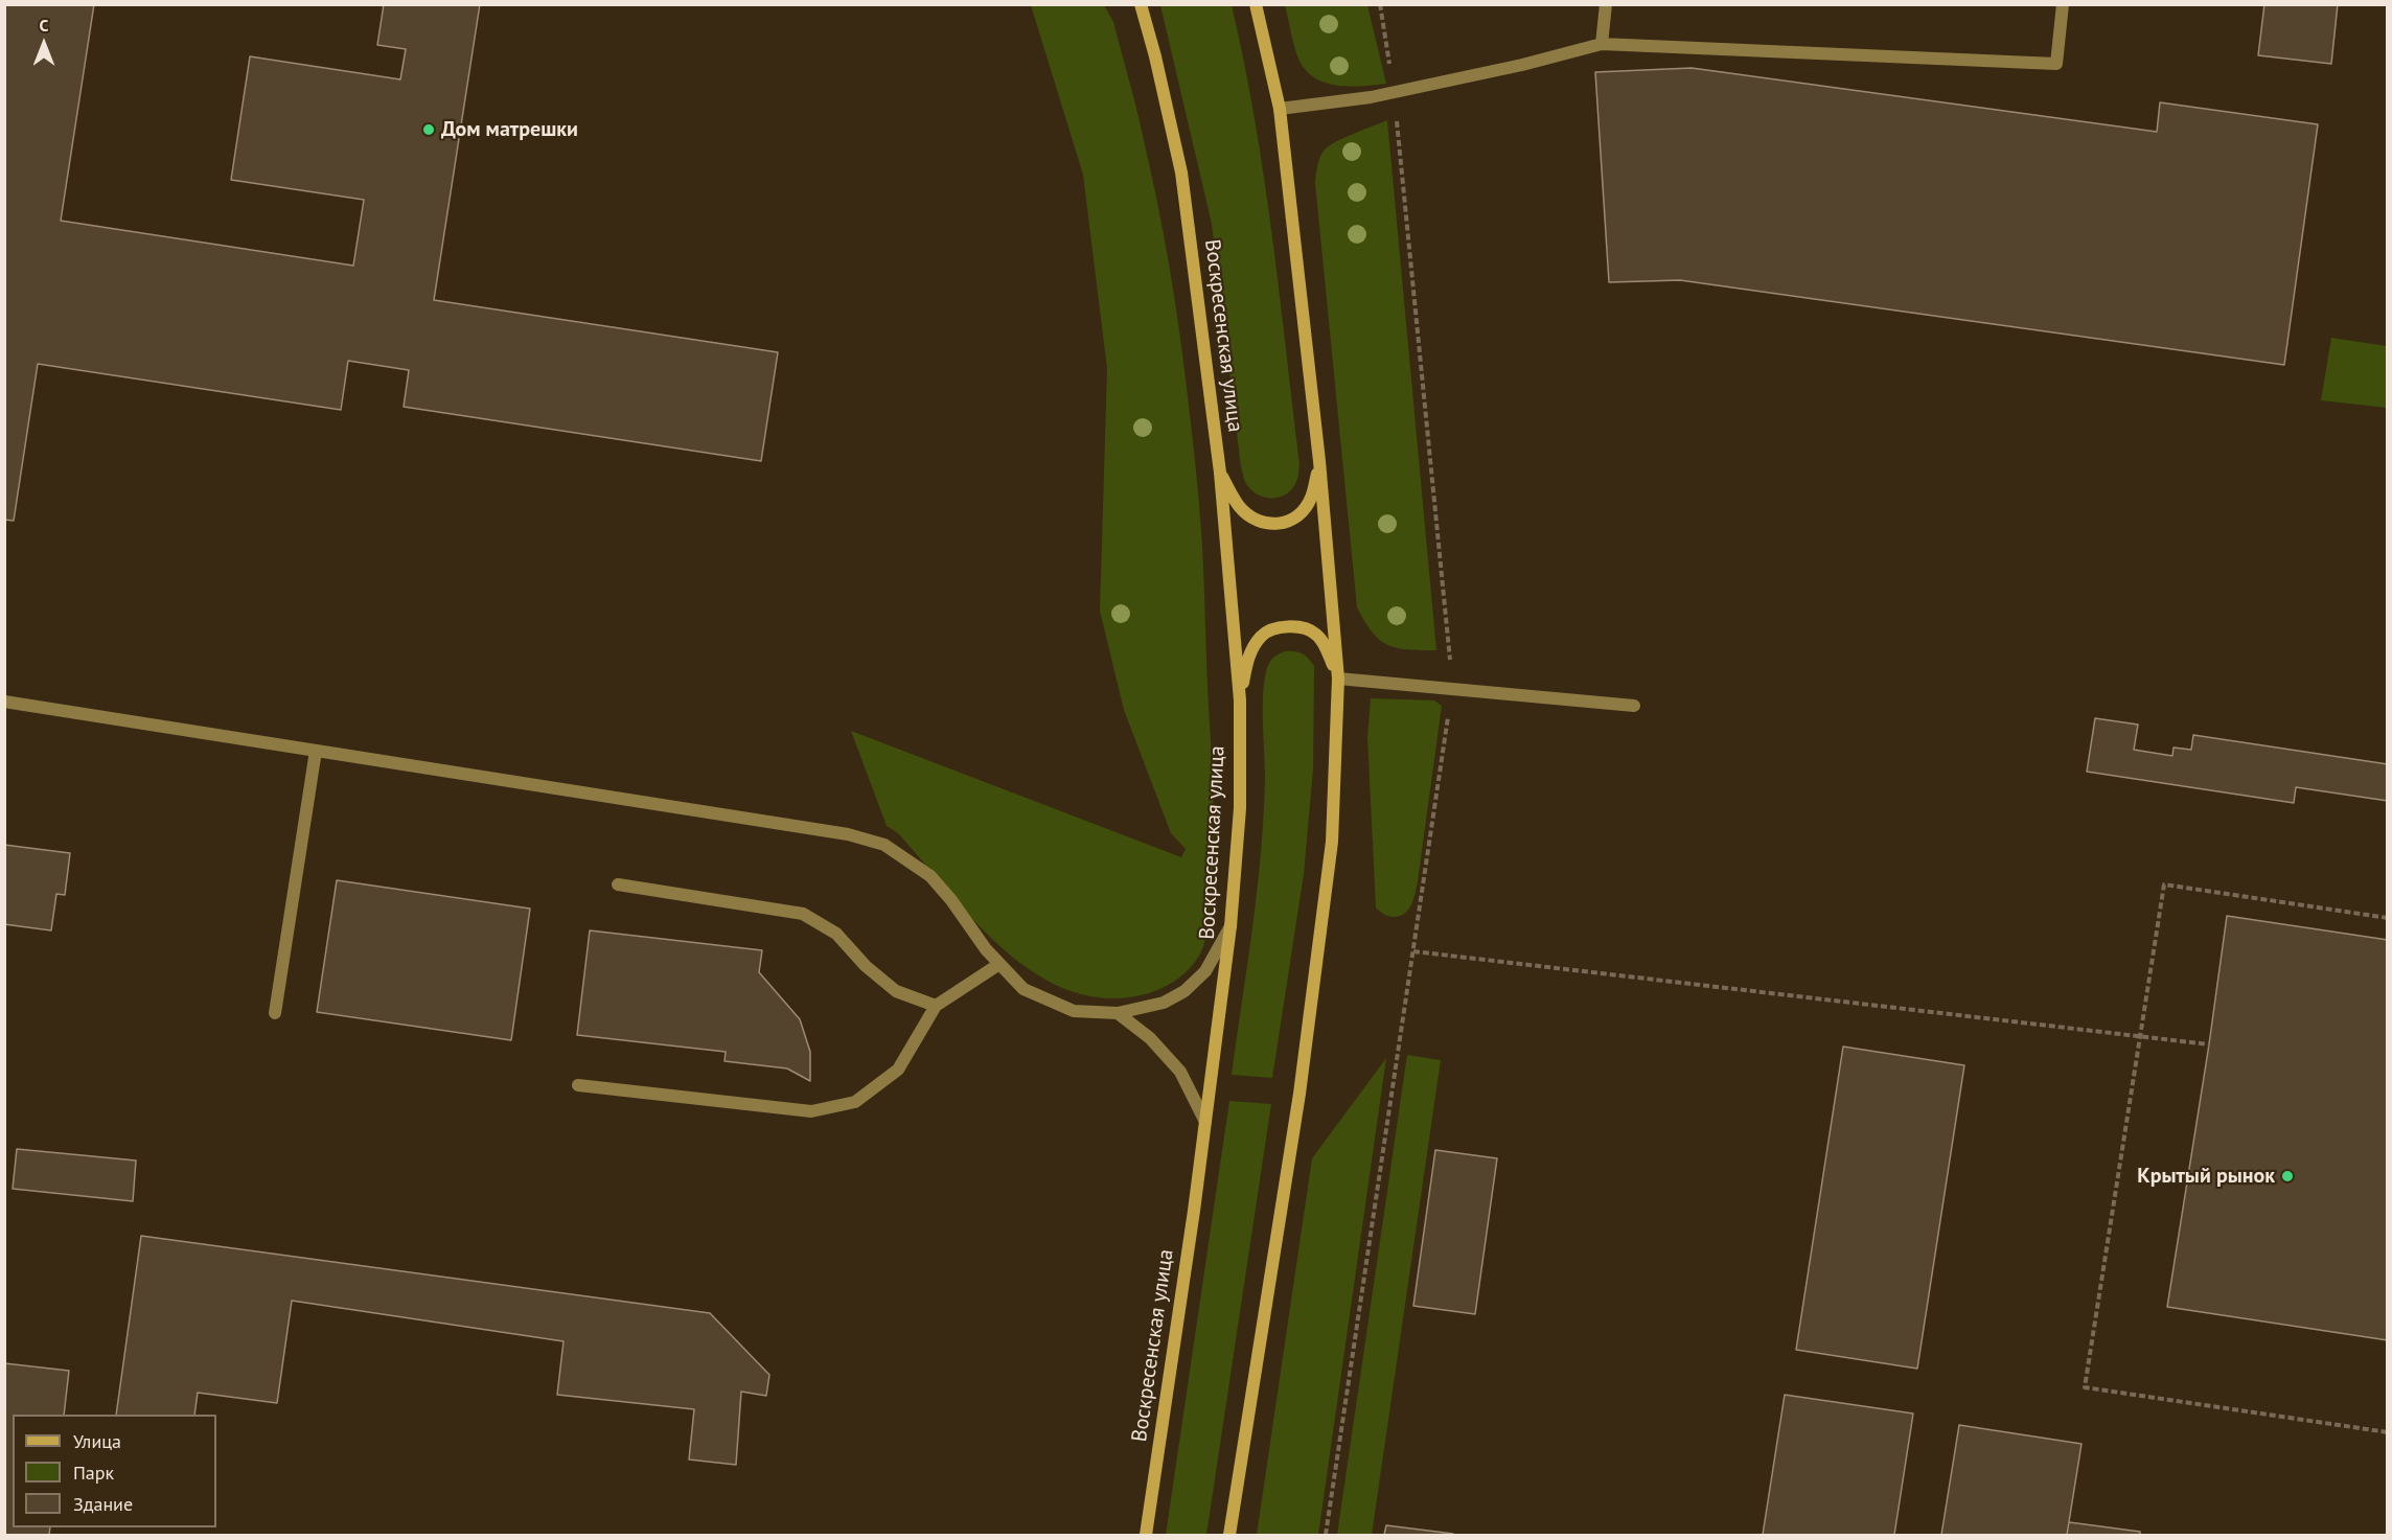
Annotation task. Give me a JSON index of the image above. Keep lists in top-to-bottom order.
{
  "streets": {
    "main road": ["Воскресенская улица"]
  },
  "places": ["Дом матрешки", "Крытый рынок"],
  "legend": ["Улица", "Парк", "Здание"],
  "north": "top"
}
